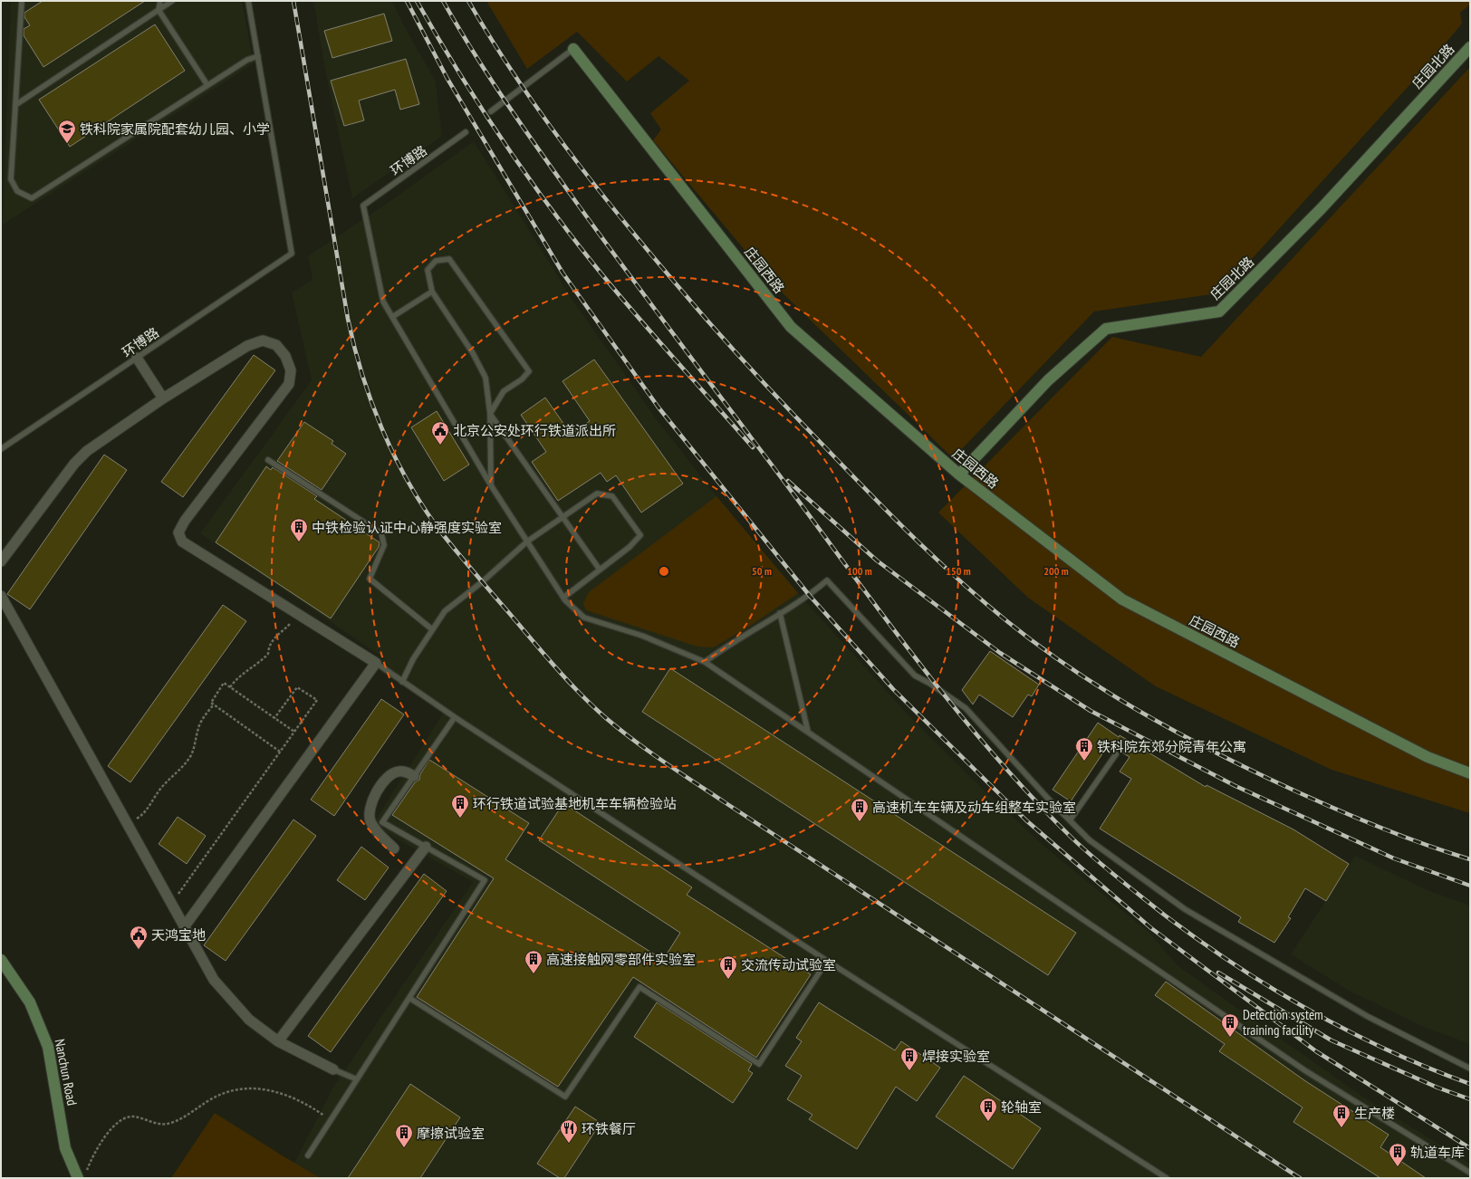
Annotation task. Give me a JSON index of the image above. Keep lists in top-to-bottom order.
{
  "streets": {
    "street": ["庄园北路", "庄园西路", "Nanchun Road"],
    "lane": ["环博路"]
  },
  "crossings": [
    ["庄园北路", "庄园西路"]
  ],
  "places": {
    "school or university": ["铁科院家属院配套幼儿园、小学"],
    "public building": ["北京公安处环行铁道派出所", "天鸿宝地"],
    "building": [
      "中铁检验认证中心静强度实验室",
      "铁科院东郊分院青年公寓",
      "环行铁道试验基地机车车辆检验站",
      "高速机车车辆及动车组整车实验室",
      "高速接触网零部件实验室",
      "交流传动试验室",
      "Detection system training facility",
      "焊接实验室",
      "轮轴室",
      "生产楼",
      "摩擦试验室",
      "轨道车库"
    ],
    "restaurant": ["环铁餐厅"]
  },
  "rings": [
    "50 m",
    "100 m",
    "150 m",
    "200 m"
  ]
}
